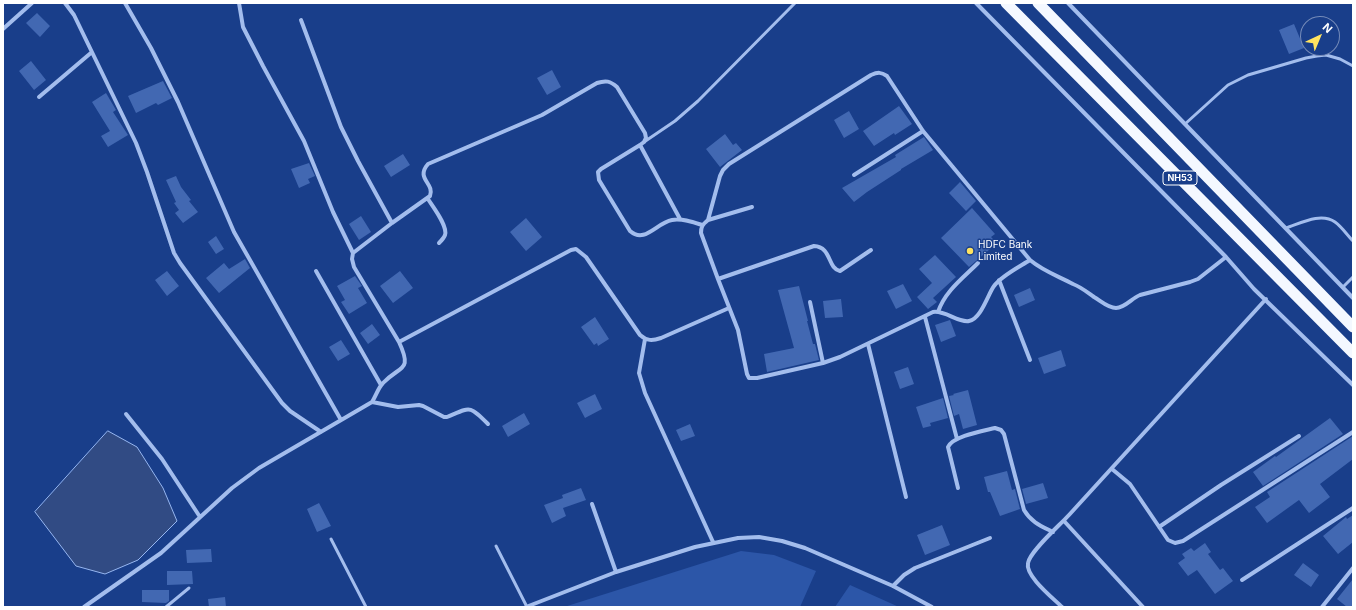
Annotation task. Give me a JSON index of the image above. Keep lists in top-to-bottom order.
{
  "streets": {
    "highway": ["NH53"]
  },
  "places": ["HDFC Bank Limited"],
  "north": "top right"
}
